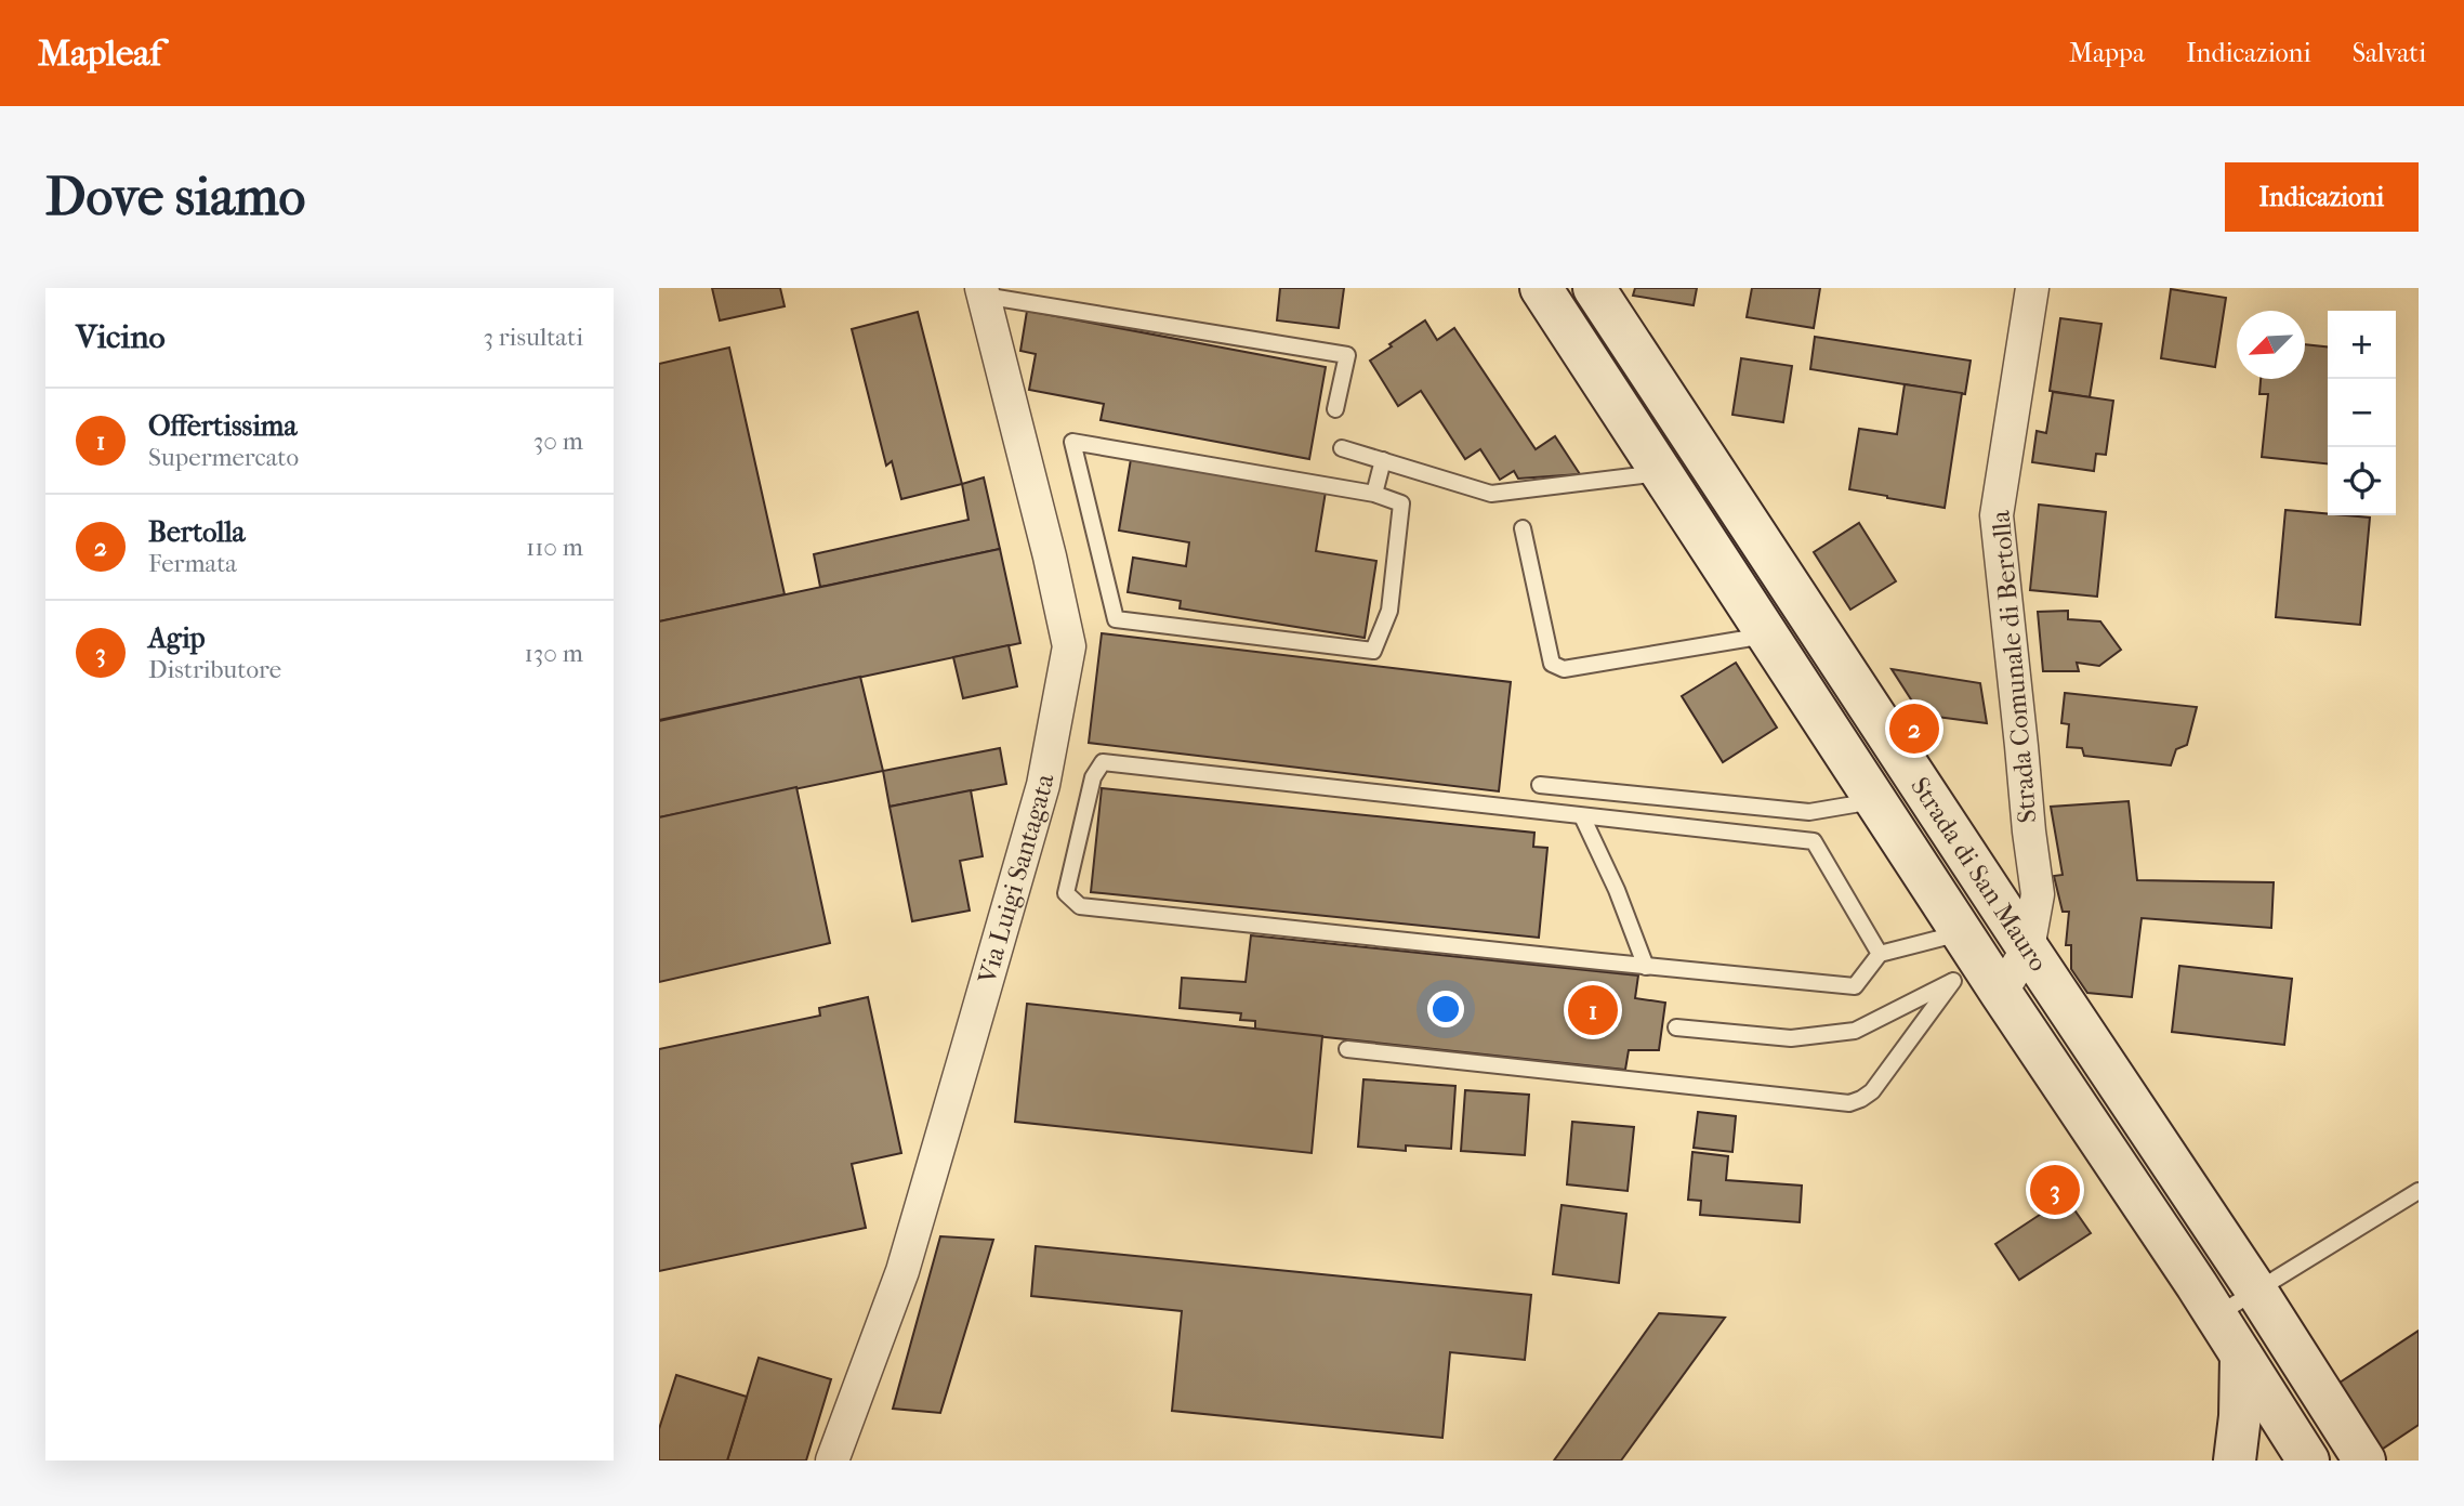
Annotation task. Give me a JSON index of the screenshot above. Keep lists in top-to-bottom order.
{
  "streets": {
    "main road": ["Strada di San Mauro"],
    "street": ["Strada Comunale di Bertolla", "Via Luigi Santagata"]
  },
  "crossings": [
    ["Strada Comunale di Bertolla", "Strada di San Mauro"]
  ],
  "north": "bottom left",
  "page": {
    "header": "Mapleaf",
    "nav": ["Mappa", "Indicazioni", "Salvati"],
    "buttons": "Indicazioni",
    "title": "Dove siamo",
    "heading": ["Vicino", "3 risultati"],
    "map_buttons": ["+", "−"],
    "list": [
      {
        "mark": "1",
        "name": "Offertissima",
        "note": "Supermercato",
        "value": "30 m"
      },
      {
        "mark": "2",
        "name": "Bertolla",
        "note": "Fermata",
        "value": "110 m"
      },
      {
        "mark": "3",
        "name": "Agip",
        "note": "Distributore",
        "value": "130 m"
      }
    ],
    "pins": ["2", "1", "3"]
  }
}
